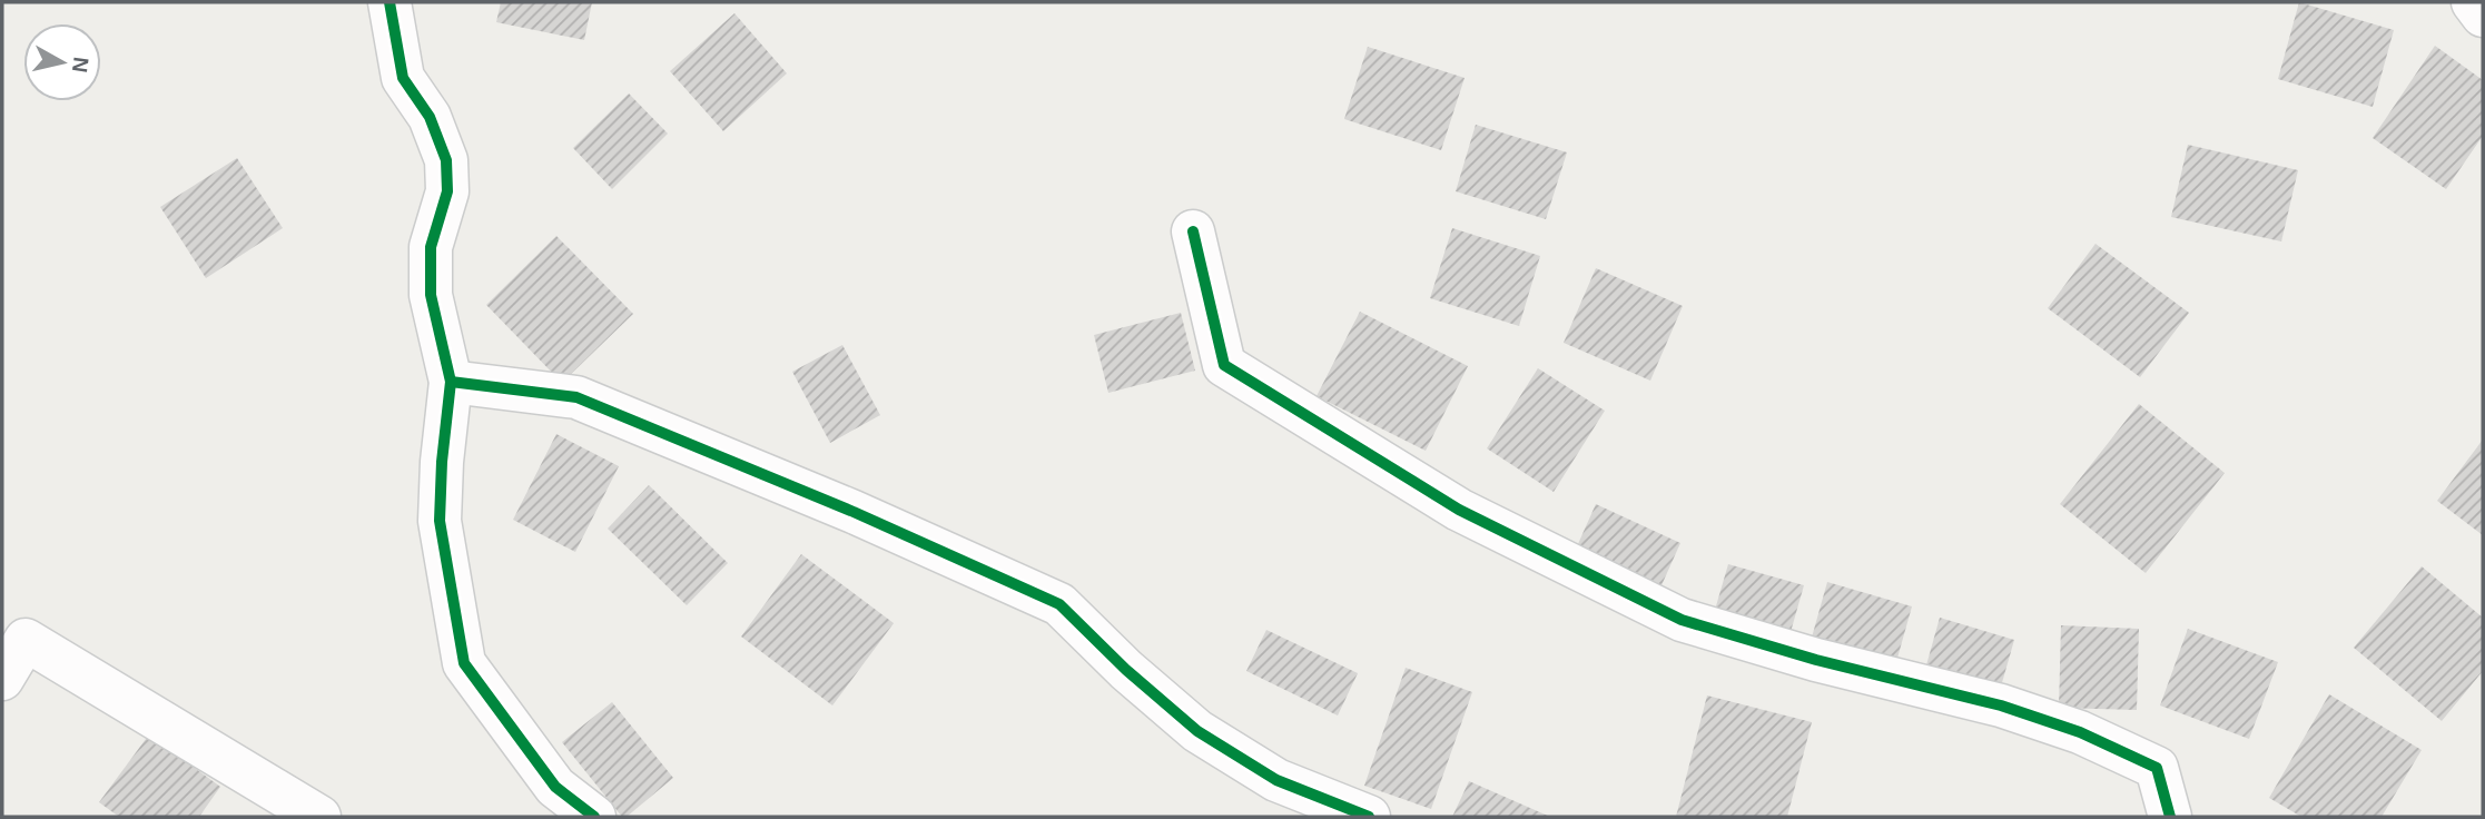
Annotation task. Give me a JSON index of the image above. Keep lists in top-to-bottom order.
{
  "north": "right"
}
